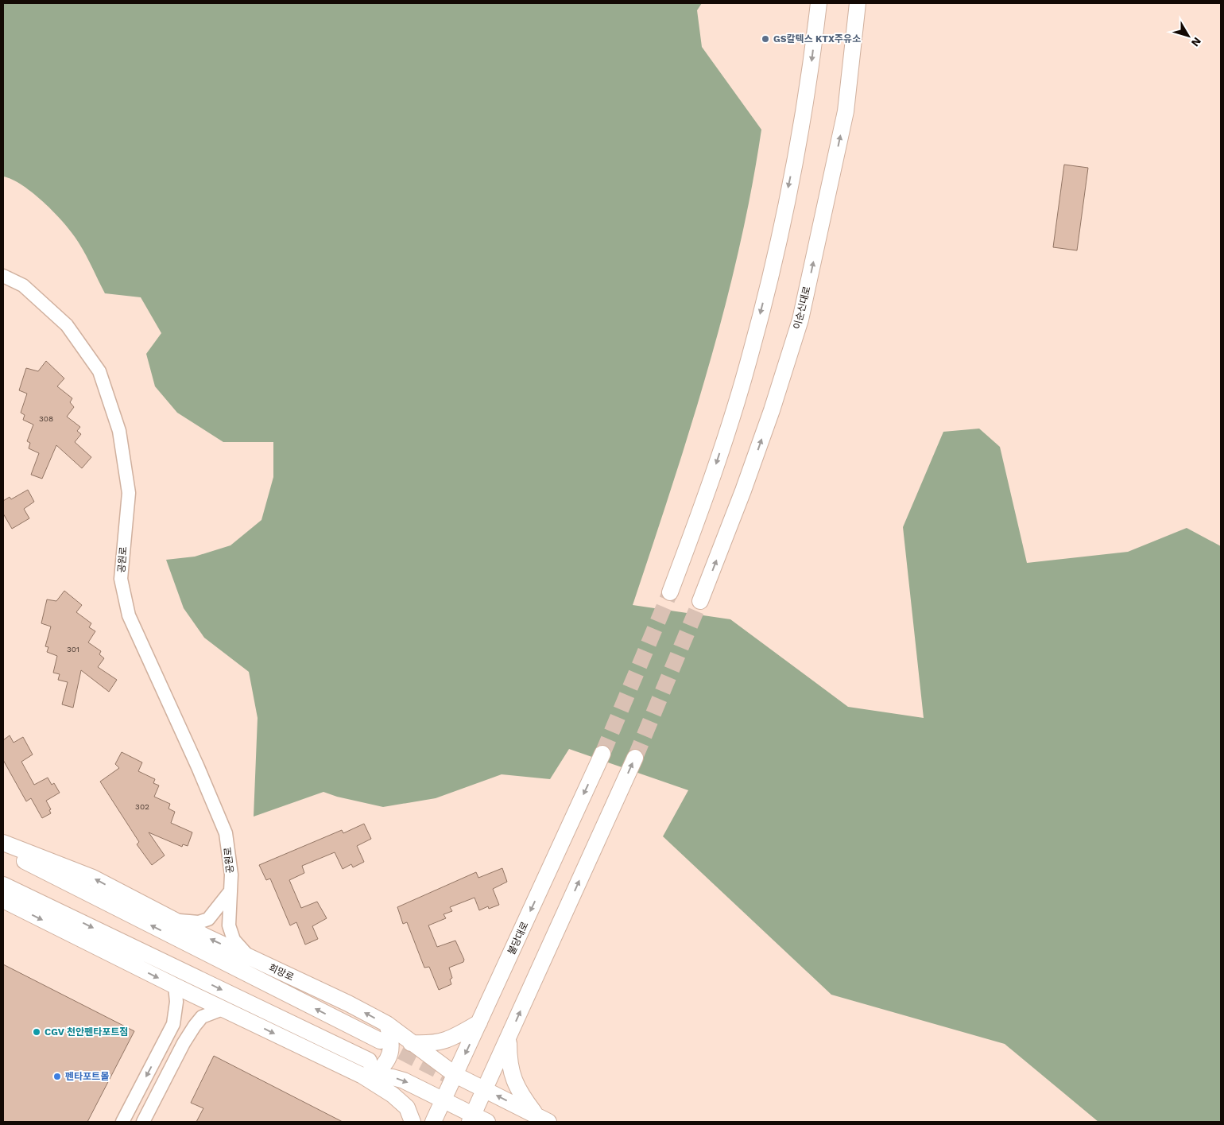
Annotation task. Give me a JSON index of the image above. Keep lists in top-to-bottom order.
{
  "streets": {
    "main road": ["이순신대로", "불당대로", "희망로"],
    "street": ["공원로"]
  },
  "crossings": [
    ["공원로", "희망로"],
    ["불당대로", "희망로"]
  ],
  "places": ["GS칼텍스 KTX주유소", "CGV 천안펜타포트점", "펜타포트몰"],
  "house_numbers": ["308", "301", "302"],
  "north": "bottom right"
}
